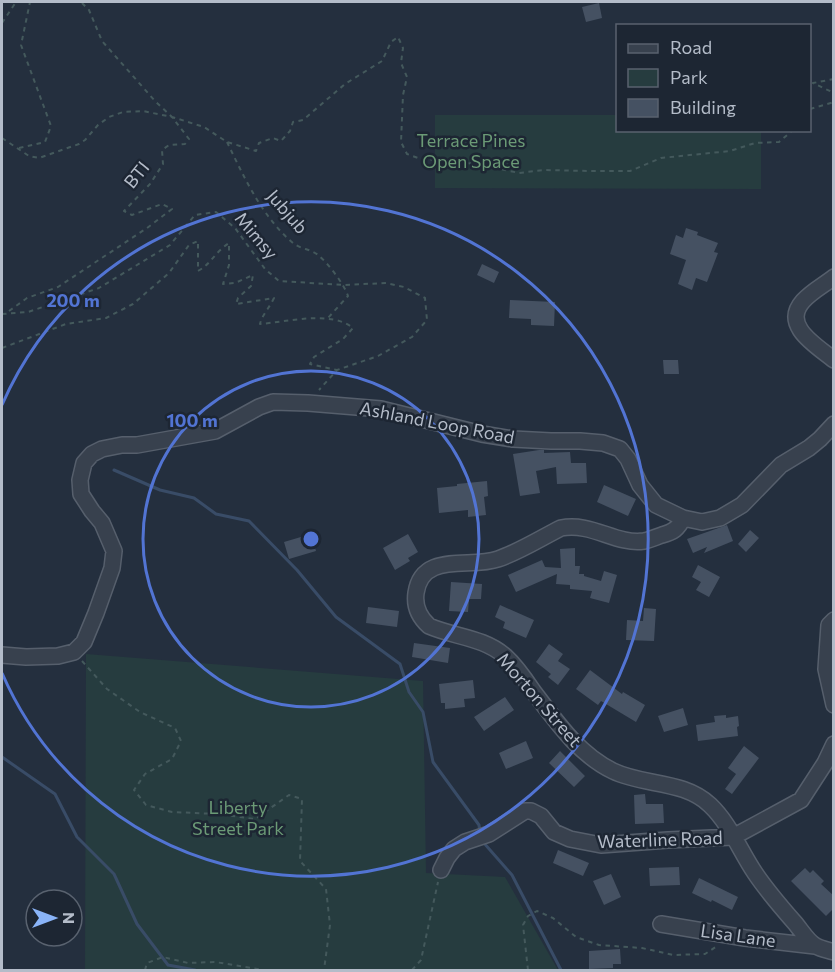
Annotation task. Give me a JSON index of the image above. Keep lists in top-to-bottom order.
{
  "streets": {
    "street": [
      "Ashland Loop Road",
      "Morton Street",
      "Waterline Road",
      "Lisa Lane"
    ],
    "path": ["BTI", "Jubjub", "Mimsy"]
  },
  "crossings": [
    ["BTI", "Mimsy"],
    ["Jubjub", "Mimsy"],
    ["Ashland Loop Road", "Morton Street"],
    ["Morton Street", "Waterline Road"],
    ["Morton Street", "Lisa Lane"]
  ],
  "parks": ["Terrace Pines Open Space", "Liberty Street Park"],
  "legend": ["Road", "Park", "Building"],
  "north": "right",
  "rings": ["200 m", "100 m"]
}
